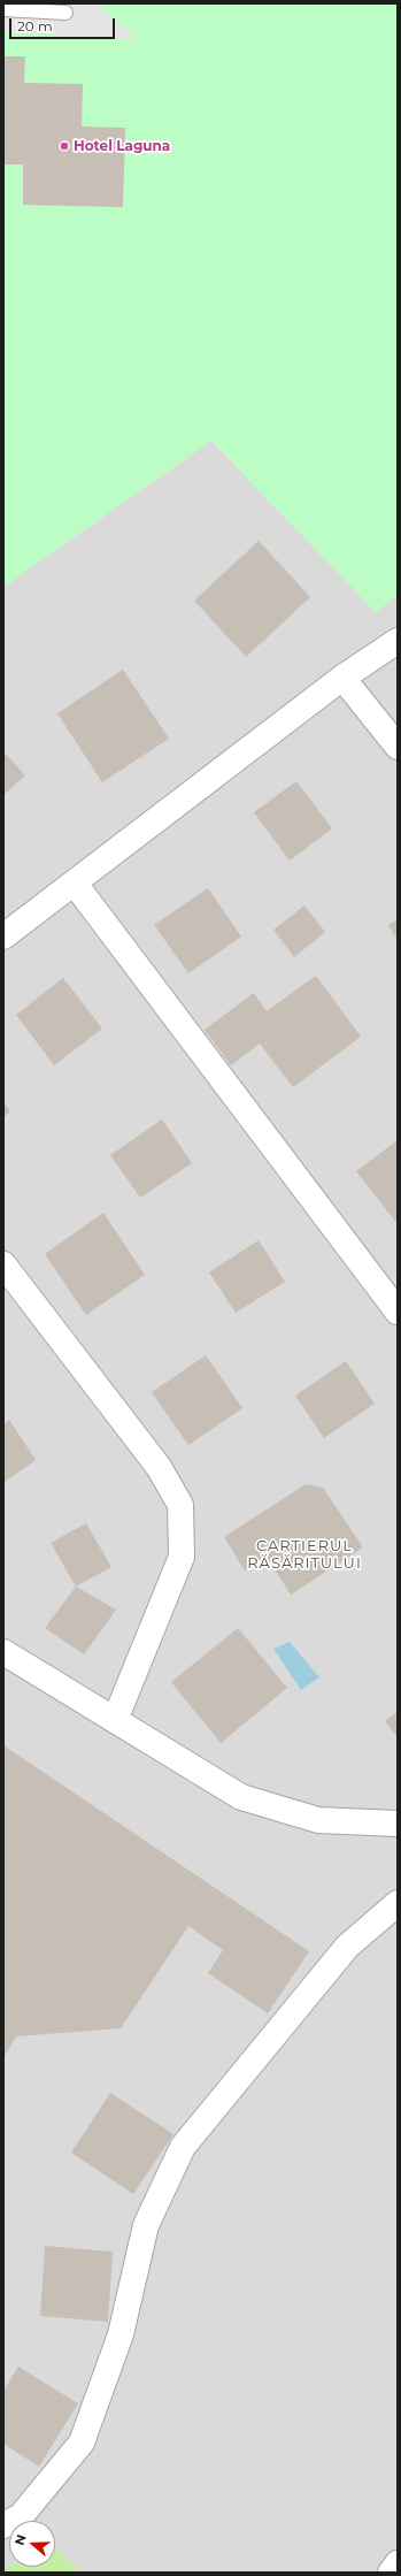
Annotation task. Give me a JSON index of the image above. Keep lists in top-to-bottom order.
{
  "districts": ["CARTIERUL RĂSĂRITULUI"],
  "places": ["Hotel Laguna"],
  "scale_bar": "20 m",
  "north": "left"
}
